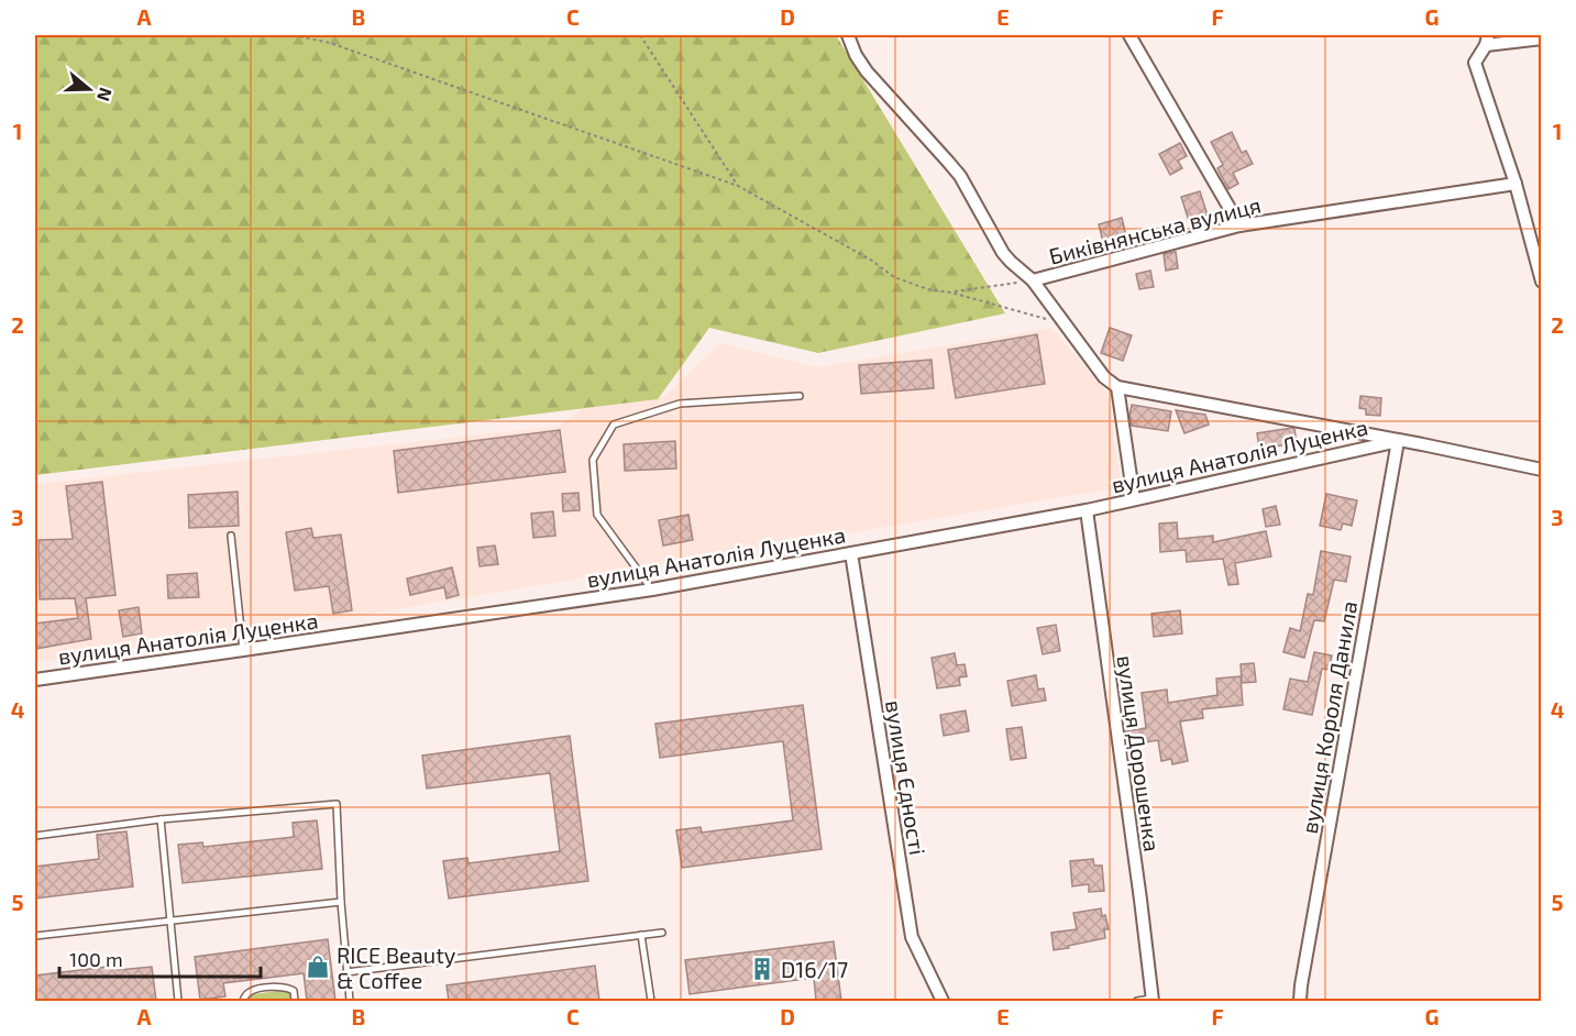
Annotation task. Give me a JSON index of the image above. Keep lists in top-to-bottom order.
{
  "streets": {
    "street": [
      "Биківнянська вулиця",
      "вулиця Анатолія Луценка",
      "вулиця Короля Данила",
      "вулиця Дорошенка",
      "вулиця Єдності"
    ]
  },
  "crossings": [
    ["вулиця Анатолія Луценка", "вулиця Короля Данила"],
    ["вулиця Анатолія Луценка", "вулиця Дорошенка"],
    ["вулиця Анатолія Луценка", "вулиця Єдності"]
  ],
  "places": {
    "shop": ["RICE Beauty & Coffee"],
    "building": ["D16/17"]
  },
  "scale_bar": "100 m",
  "north": "right",
  "grid": {
    "columns": [
      "A",
      "B",
      "C",
      "D",
      "E",
      "F",
      "G"
    ],
    "rows": [
      "1",
      "2",
      "3",
      "4",
      "5"
    ]
  }
}
